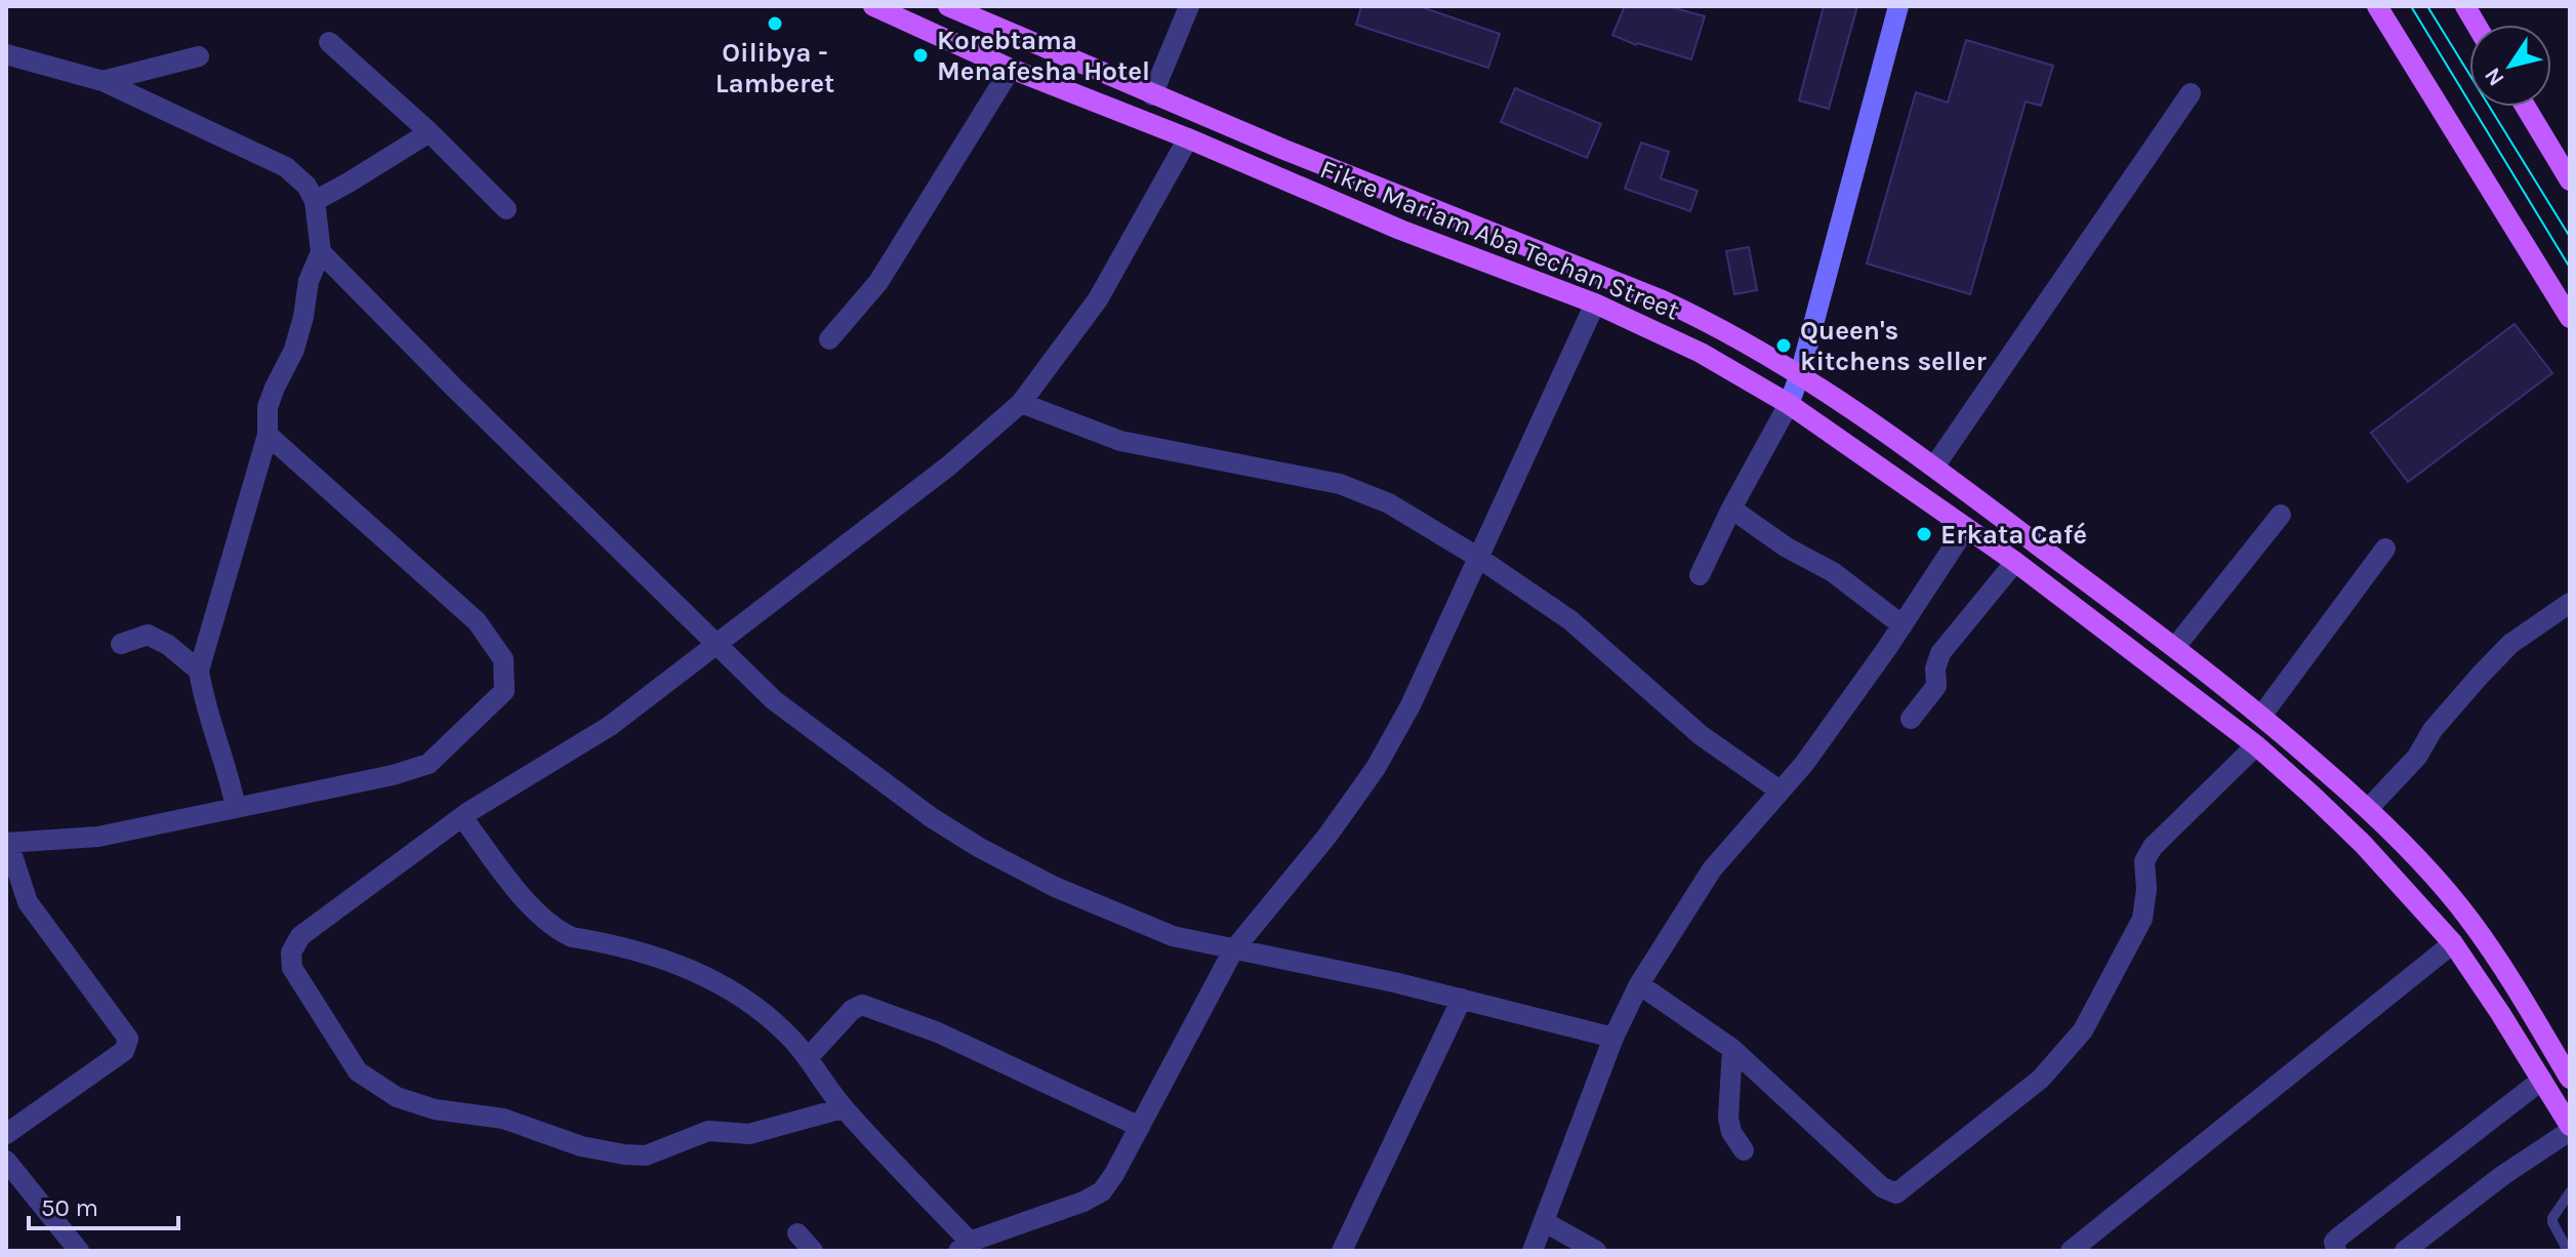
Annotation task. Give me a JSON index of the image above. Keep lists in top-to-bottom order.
{
  "streets": {
    "main road": ["Fikre Mariam Aba Techan Street"]
  },
  "places": [
    "Oilibya - Lamberet",
    "Korebtama Menafesha Hotel",
    "Queen's kitchens seller",
    "Erkata Café"
  ],
  "scale_bar": "50 m",
  "north": "bottom left"
}
